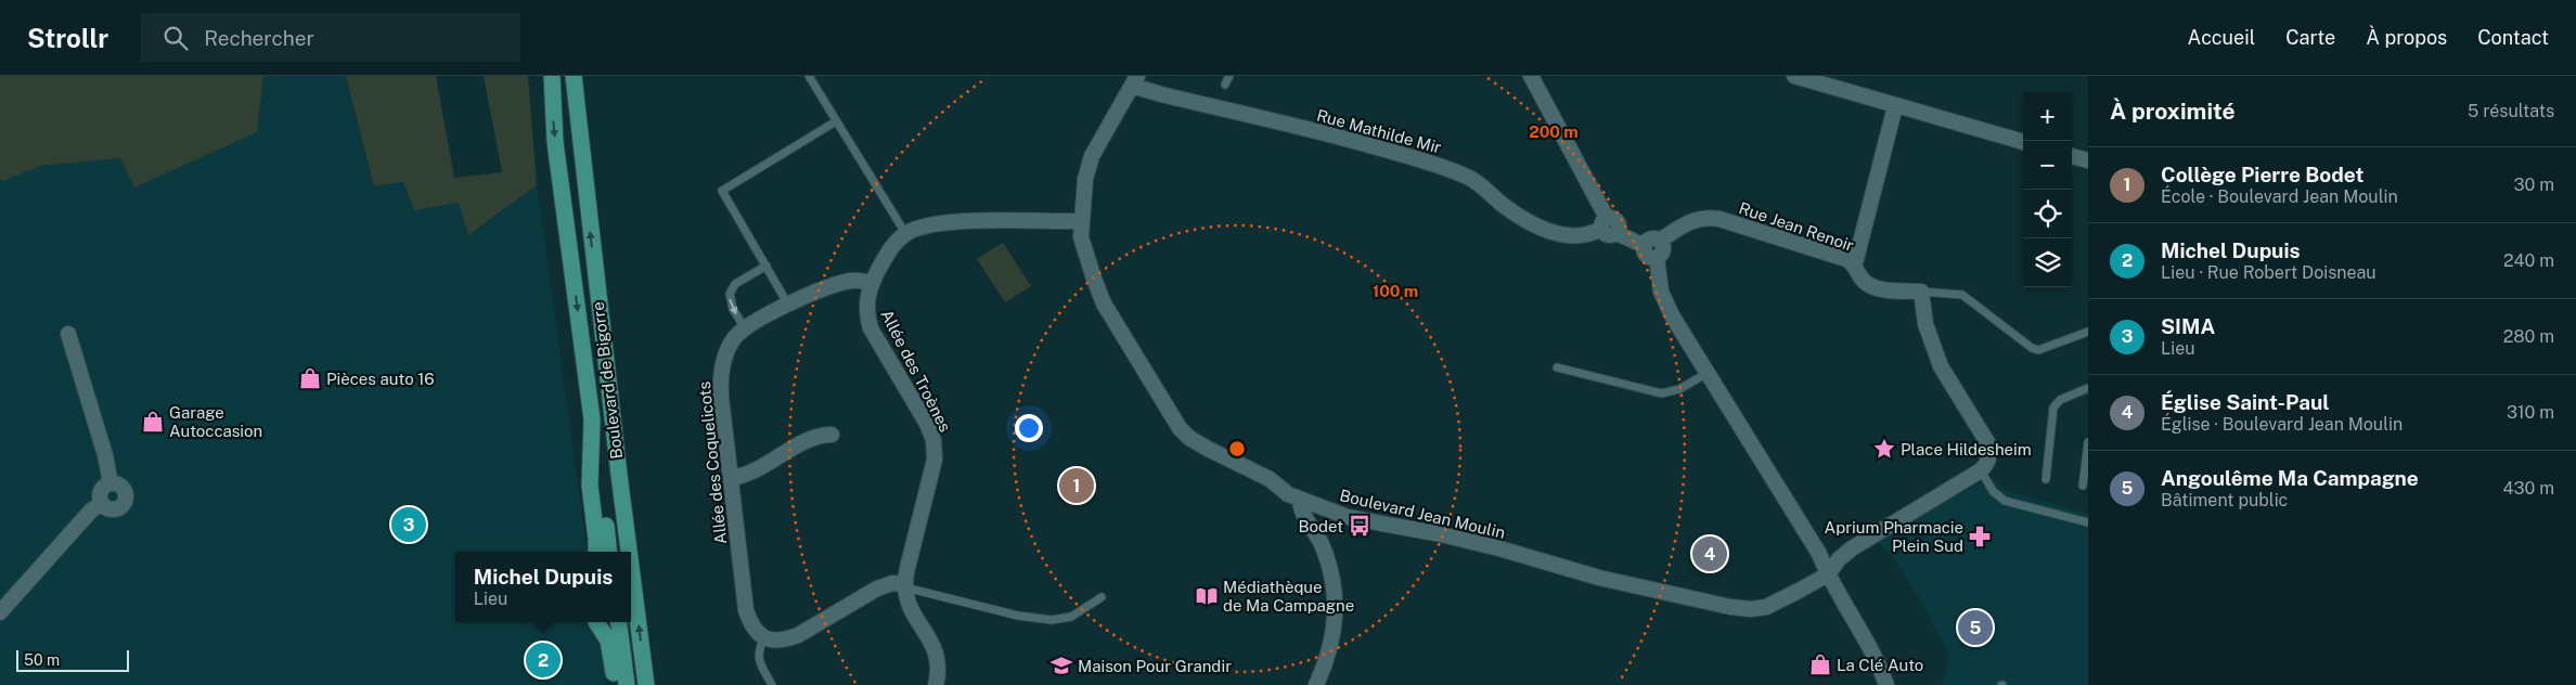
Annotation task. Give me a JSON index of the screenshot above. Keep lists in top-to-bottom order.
{
  "streets": {
    "main road": ["Boulevard de Bigorre"],
    "street": [
      "Rue Mathilde Mir",
      "Rue Jean Renoir",
      "Allée des Troènes",
      "Allée des Coquelicots",
      "Boulevard Jean Moulin"
    ]
  },
  "crossings": [
    ["Rue Mathilde Mir", "Boulevard Jean Moulin"],
    ["Allée des Troènes", "Allée des Coquelicots"]
  ],
  "places": {
    "shop": ["Pièces auto 16", "Garage Autoccasion", "La Clé Auto"],
    "place": ["Place Hildesheim"],
    "bus stop": ["Bodet"],
    "pharmacy": ["Aprium Pharmacie Plein Sud"],
    "library": ["Médiathèque de Ma Campagne"],
    "school or university": ["Maison Pour Grandir"]
  },
  "scale_bar": "50 m",
  "page": {
    "header": "Strollr",
    "search": "Rechercher",
    "nav": [
      "Accueil",
      "Carte",
      "À propos",
      "Contact"
    ],
    "heading": ["À proximité", "5 résultats"],
    "map_buttons": ["+", "−"],
    "list": [
      {
        "mark": "1",
        "name": "Collège Pierre Bodet",
        "note": "École · Boulevard Jean Moulin",
        "value": "30 m"
      },
      {
        "mark": "2",
        "name": "Michel Dupuis",
        "note": "Lieu · Rue Robert Doisneau",
        "value": "240 m"
      },
      {
        "mark": "3",
        "name": "SIMA",
        "note": "Lieu",
        "value": "280 m"
      },
      {
        "mark": "4",
        "name": "Église Saint-Paul",
        "note": "Église · Boulevard Jean Moulin",
        "value": "310 m"
      },
      {
        "mark": "5",
        "name": "Angoulême Ma Campagne",
        "note": "Bâtiment public",
        "value": "430 m"
      }
    ],
    "pins": [
      "1",
      "3",
      "4",
      "5",
      "2"
    ],
    "popup": ["Michel Dupuis", "Lieu"],
    "scale": "50 m"
  },
  "rings": ["200 m", "100 m"]
}
